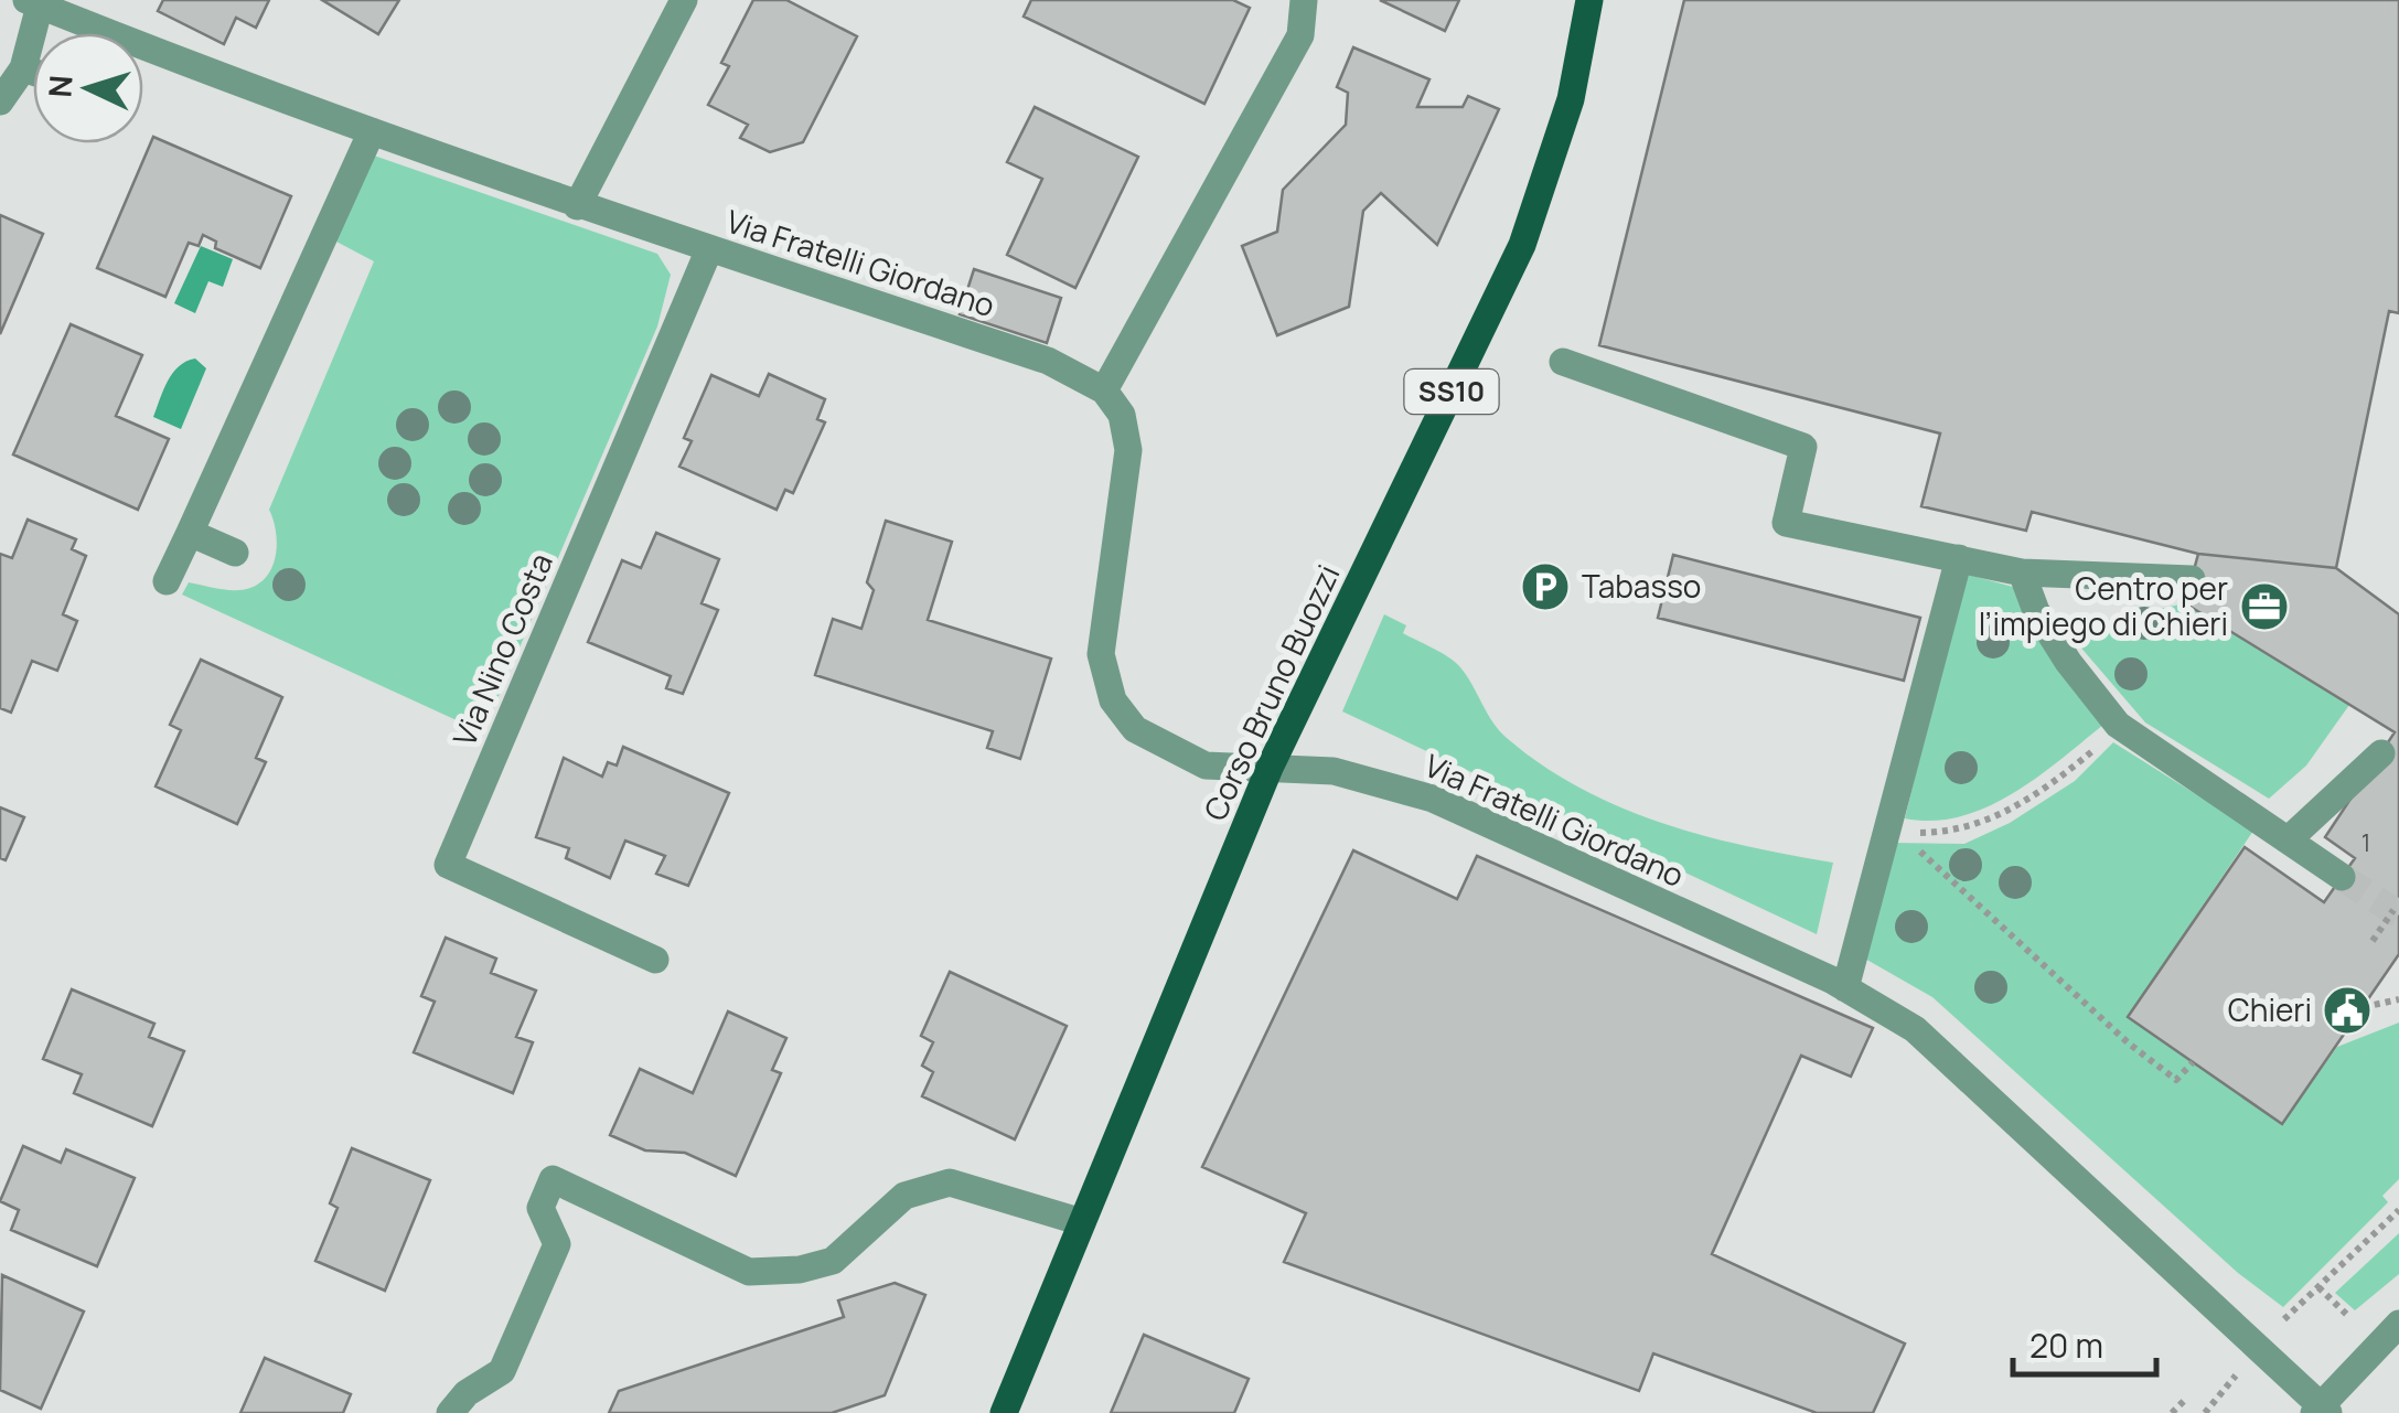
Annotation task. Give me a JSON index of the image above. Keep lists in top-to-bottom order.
{
  "streets": {
    "main road": ["SS10", "Corso Bruno Buozzi"],
    "street": ["Via Fratelli Giordano", "Via Nino Costa"]
  },
  "crossings": [
    ["Via Fratelli Giordano", "Via Nino Costa"],
    ["Via Fratelli Giordano", "Corso Bruno Buozzi"]
  ],
  "places": {
    "parking": ["Tabasso"],
    "office": ["Centro per l’impiego di Chieri"],
    "public building": ["Chieri"]
  },
  "house_numbers": ["1"],
  "scale_bar": "20 m",
  "north": "left"
}
